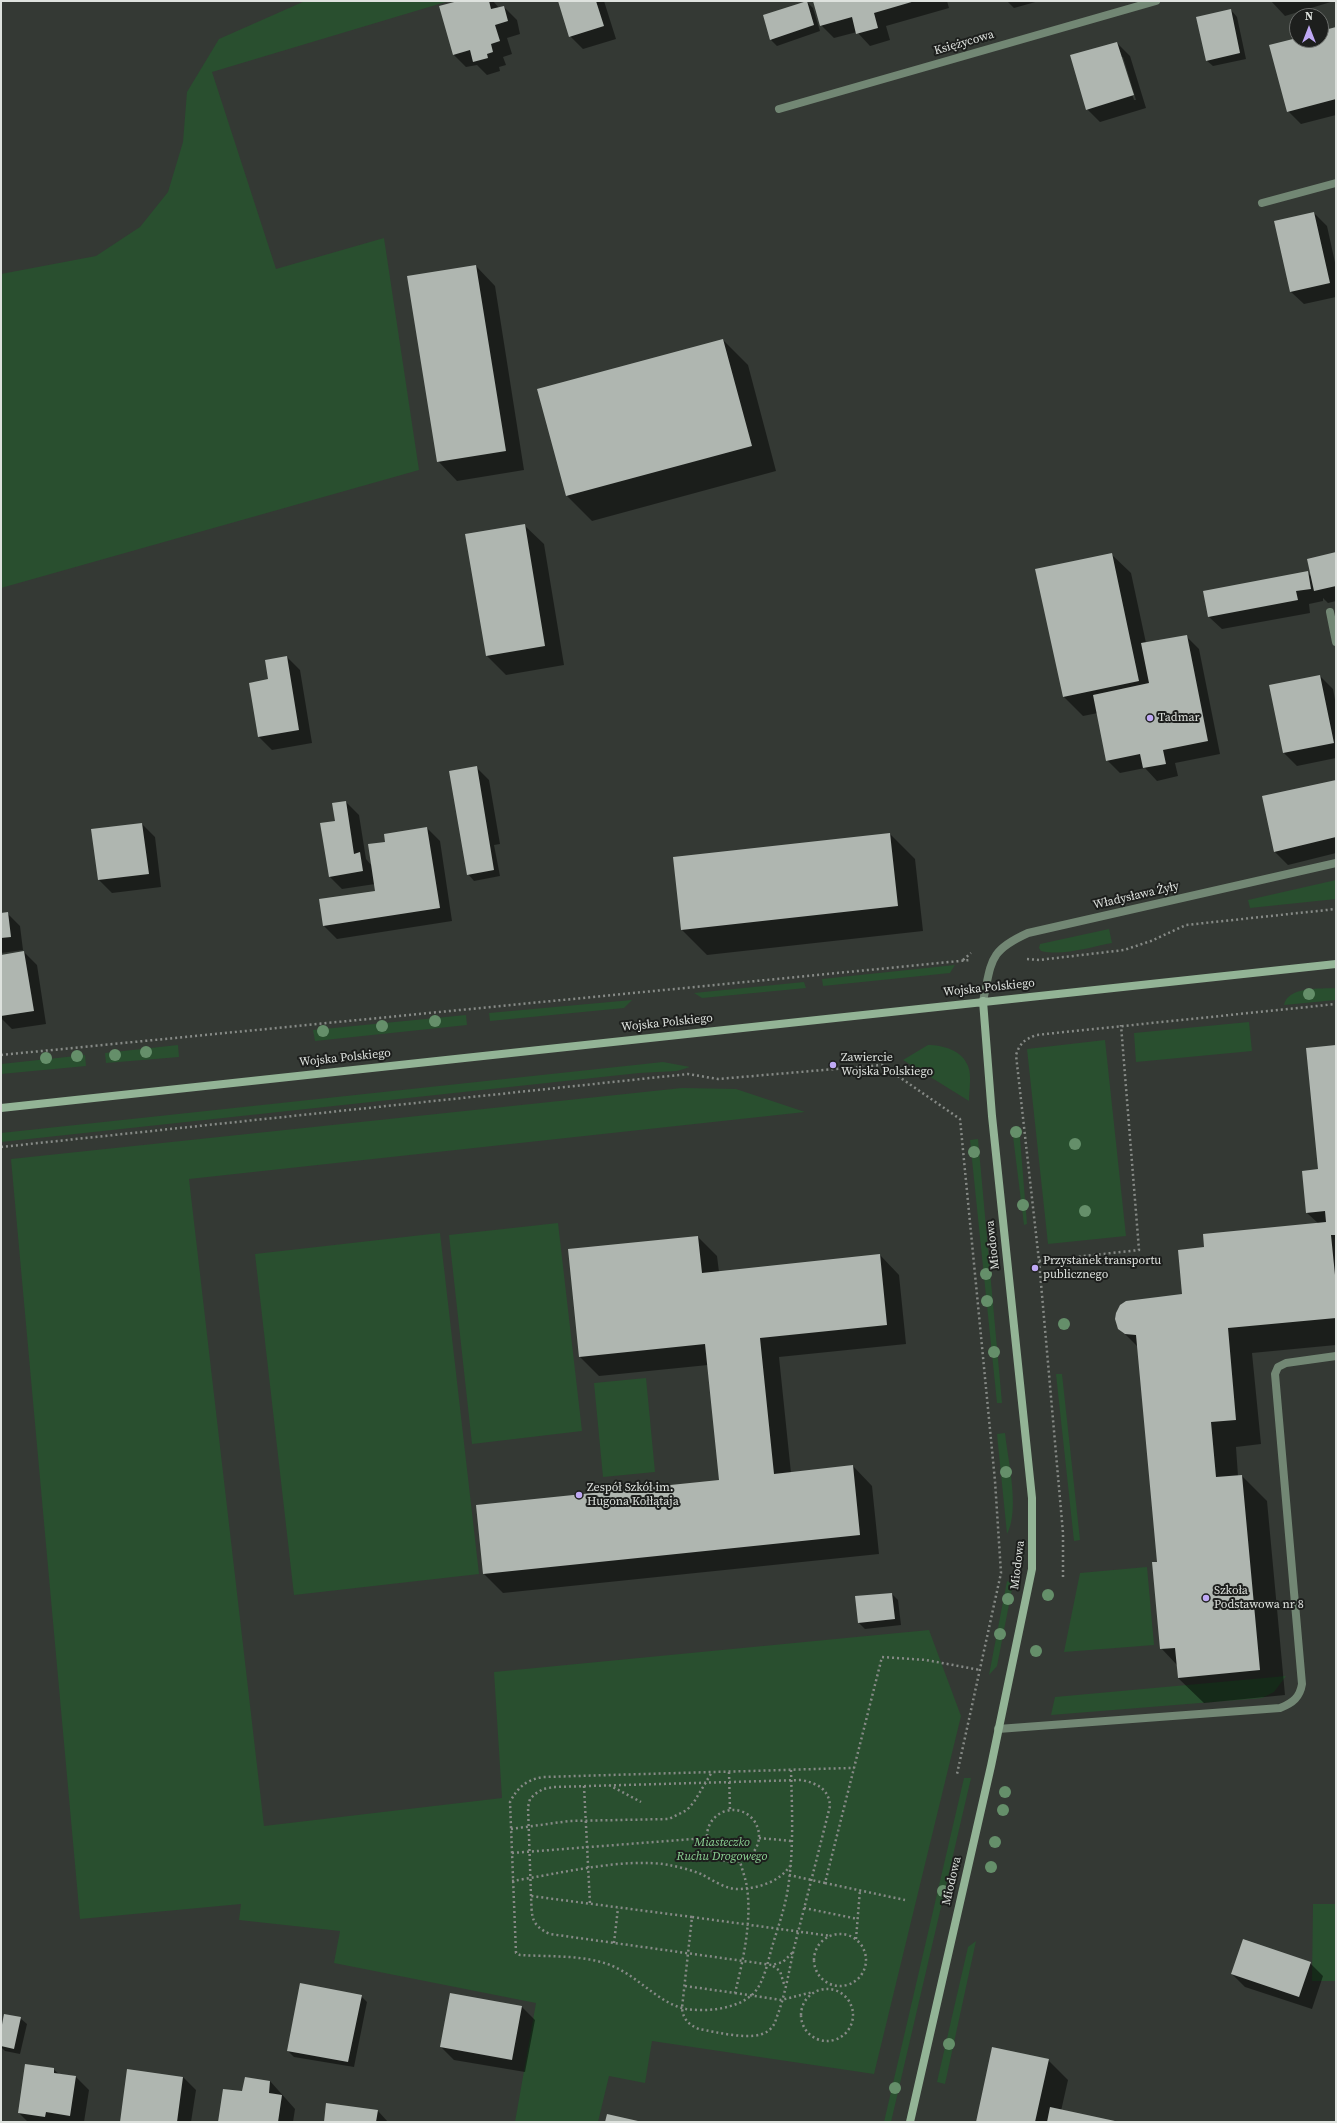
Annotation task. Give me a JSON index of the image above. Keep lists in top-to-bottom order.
{
  "streets": {
    "main road": ["Wojska Polskiego", "Miodowa"],
    "street": ["Księżycowa", "Władysława Żyły"]
  },
  "crossings": [
    ["Wojska Polskiego", "Miodowa"]
  ],
  "parks": ["Miasteczko Ruchu Drogowego"],
  "places": [
    "Tadmar",
    "Zawiercie Wojska Polskiego",
    "Przystanek transportu publicznego",
    "Zespół Szkół im. Hugona Kołłątaja",
    "Szkoła Podstawowa nr 8"
  ],
  "north": "top"
}
